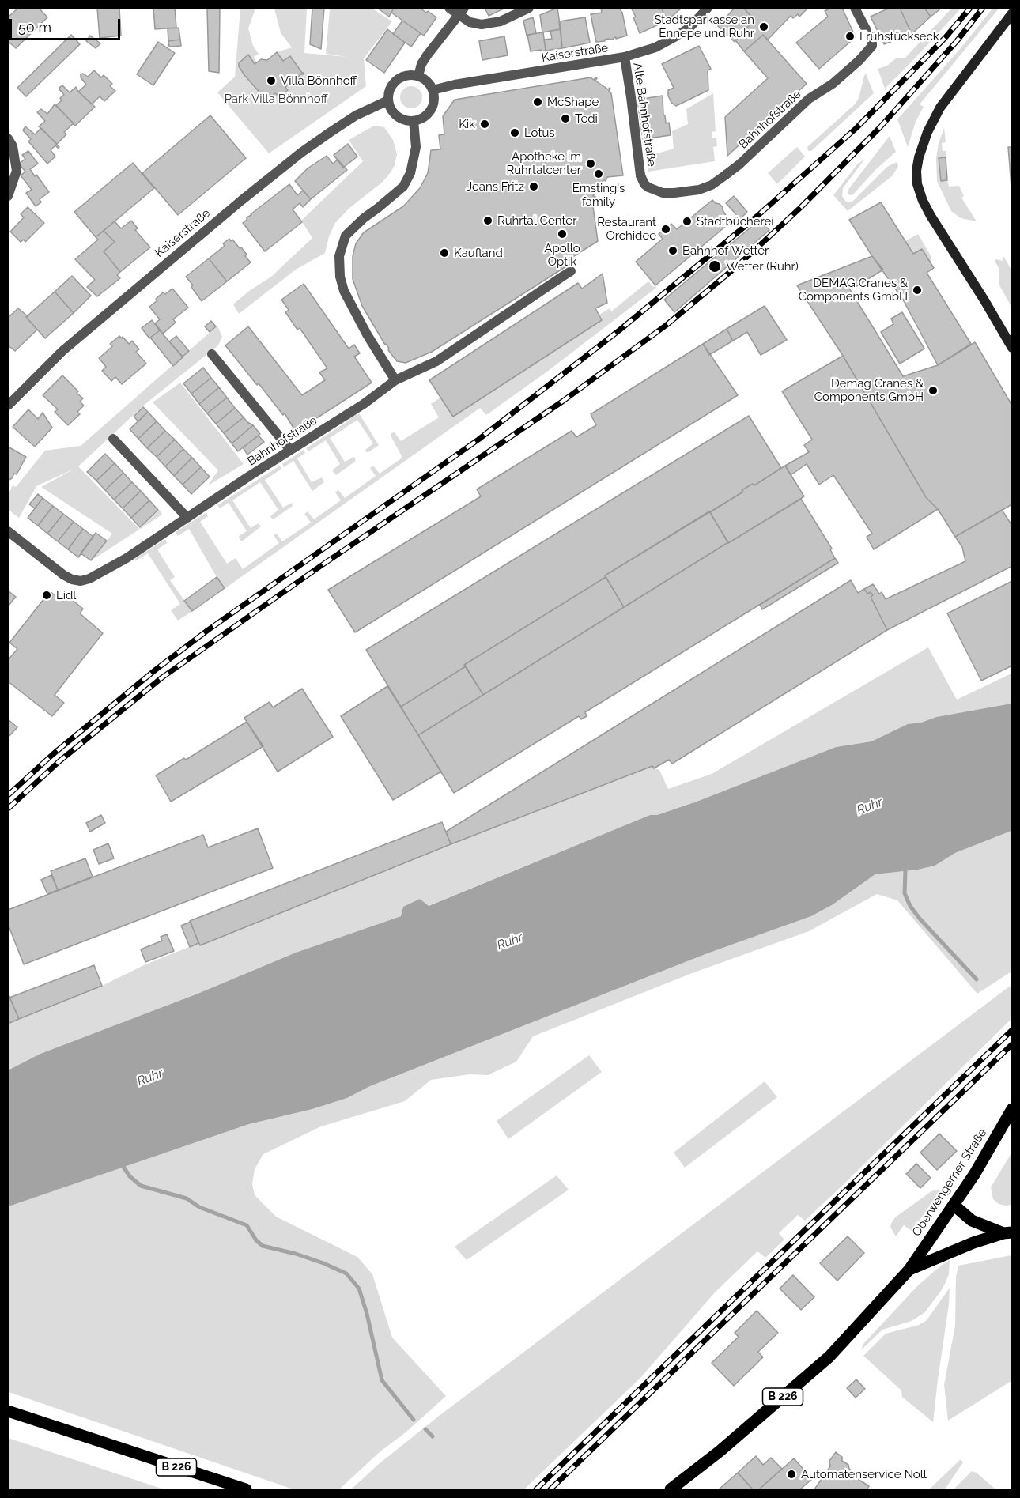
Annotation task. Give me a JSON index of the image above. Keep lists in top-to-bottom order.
{
  "streets": {
    "main road": ["Oberwengerner Straße", "B 226"],
    "street": ["Kaiserstraße", "Alte Bahnhofstraße", "Bahnhofstraße"]
  },
  "crossings": [
    ["Kaiserstraße", "Alte Bahnhofstraße"],
    ["Alte Bahnhofstraße", "Bahnhofstraße"],
    ["Oberwengerner Straße", "B 226"]
  ],
  "water": ["Ruhr"],
  "parks": ["Park Villa Bönnhoff"],
  "places": [
    "Stadtsparkasse an Ennepe und Ruhr",
    "Frühstückseck",
    "Villa Bönnhoff",
    "McShape",
    "Tedi",
    "Kik",
    "Lotus",
    "Apotheke im Ruhrtalcenter",
    "Ernsting's family",
    "Jeans Fritz",
    "Ruhrtal Center",
    "Stadtbücherei",
    "Restaurant Orchidee",
    "Apollo Optik",
    "Bahnhof Wetter",
    "Kaufland",
    "Wetter (Ruhr)",
    "DEMAG Cranes & Components GmbH",
    "Demag Cranes & Components GmbH",
    "Lidl",
    "Automatenservice Noll"
  ],
  "scale_bar": "50 m"
}
